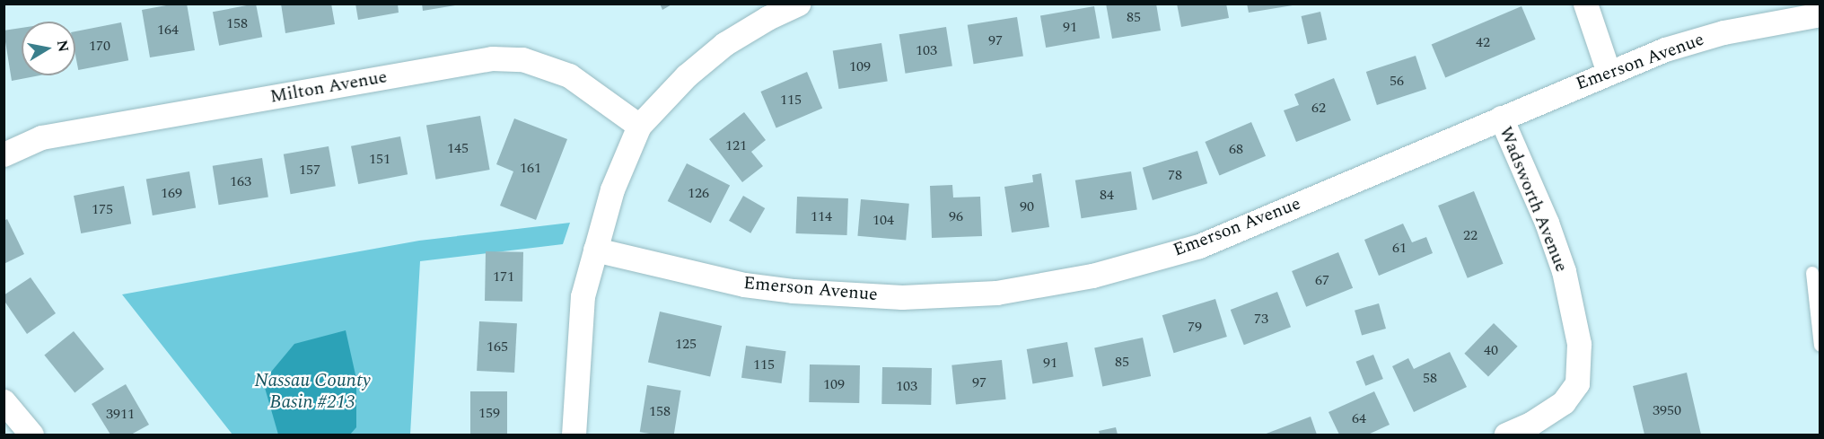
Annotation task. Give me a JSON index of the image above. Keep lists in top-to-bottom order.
{
  "streets": {
    "street": ["Emerson Avenue", "Milton Avenue", "Wadsworth Avenue"]
  },
  "crossings": [
    ["Emerson Avenue", "Wadsworth Avenue"]
  ],
  "water": ["Nassau County Basin #213"],
  "house_numbers": [
    "85",
    "158",
    "91",
    "164",
    "97",
    "42",
    "170",
    "103",
    "109",
    "56",
    "115",
    "62",
    "121",
    "145",
    "68",
    "151",
    "161",
    "157",
    "78",
    "163",
    "169",
    "126",
    "84",
    "90",
    "175",
    "114",
    "96",
    "104",
    "22",
    "61",
    "171",
    "67",
    "73",
    "79",
    "125",
    "165",
    "40",
    "85",
    "91",
    "115",
    "58",
    "97",
    "109",
    "103",
    "3950",
    "158",
    "159",
    "3911",
    "64"
  ],
  "north": "right"
}
